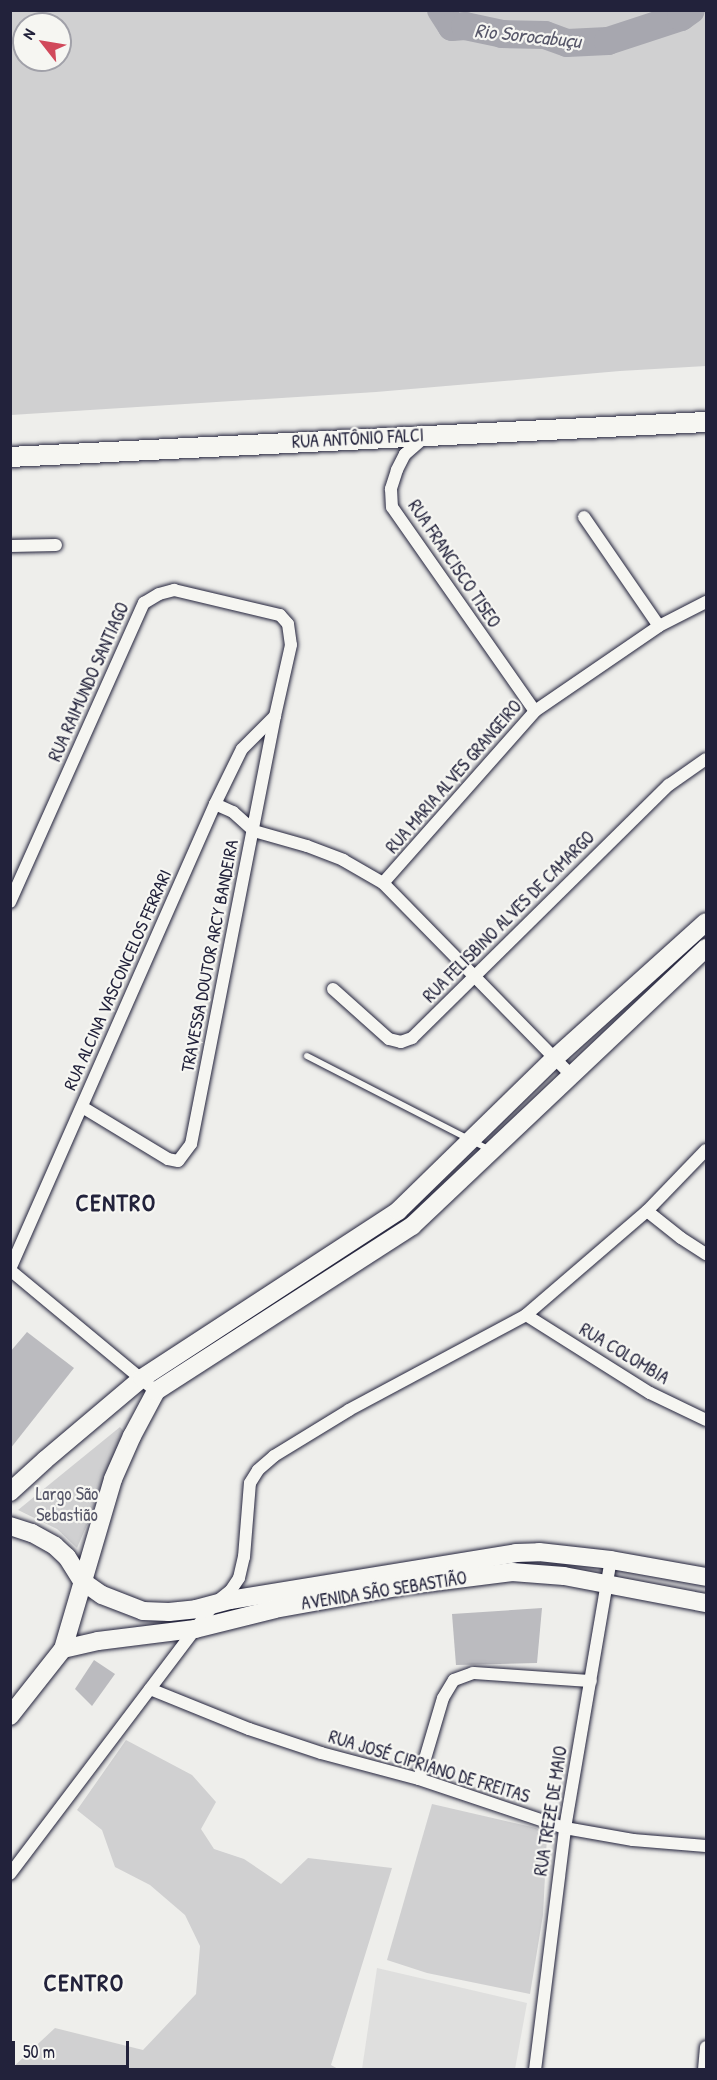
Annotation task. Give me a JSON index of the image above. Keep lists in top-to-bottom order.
{
  "streets": {
    "main road": ["RUA ANTÔNIO FALCI", "AVENIDA SÃO SEBASTIÃO"],
    "street": [
      "RUA FRANCISCO TISEO",
      "RUA RAIMUNDO SANTIAGO",
      "RUA MARIA ALVES GRANGEIRO",
      "RUA FELISBINO ALVES DE CAMARGO",
      "TRAVESSA DOUTOR ARCY BANDEIRA",
      "RUA ALCINA VASCONCELOS FERRARI",
      "RUA COLOMBIA",
      "RUA JOSÉ CIPRIANO DE FREITAS",
      "RUA TREZE DE MAIO"
    ]
  },
  "crossings": [
    ["RUA ANTÔNIO FALCI", "RUA FRANCISCO TISEO"],
    ["RUA FRANCISCO TISEO", "RUA MARIA ALVES GRANGEIRO"],
    ["RUA RAIMUNDO SANTIAGO", "TRAVESSA DOUTOR ARCY BANDEIRA"],
    ["TRAVESSA DOUTOR ARCY BANDEIRA", "RUA ALCINA VASCONCELOS FERRARI"],
    ["AVENIDA SÃO SEBASTIÃO", "RUA TREZE DE MAIO"],
    ["RUA JOSÉ CIPRIANO DE FREITAS", "RUA TREZE DE MAIO"]
  ],
  "districts": ["CENTRO", "CENTRO"],
  "water": ["Rio Sorocabuçu"],
  "parks": ["Largo São Sebastião"],
  "scale_bar": "50 m",
  "north": "top left"
}
